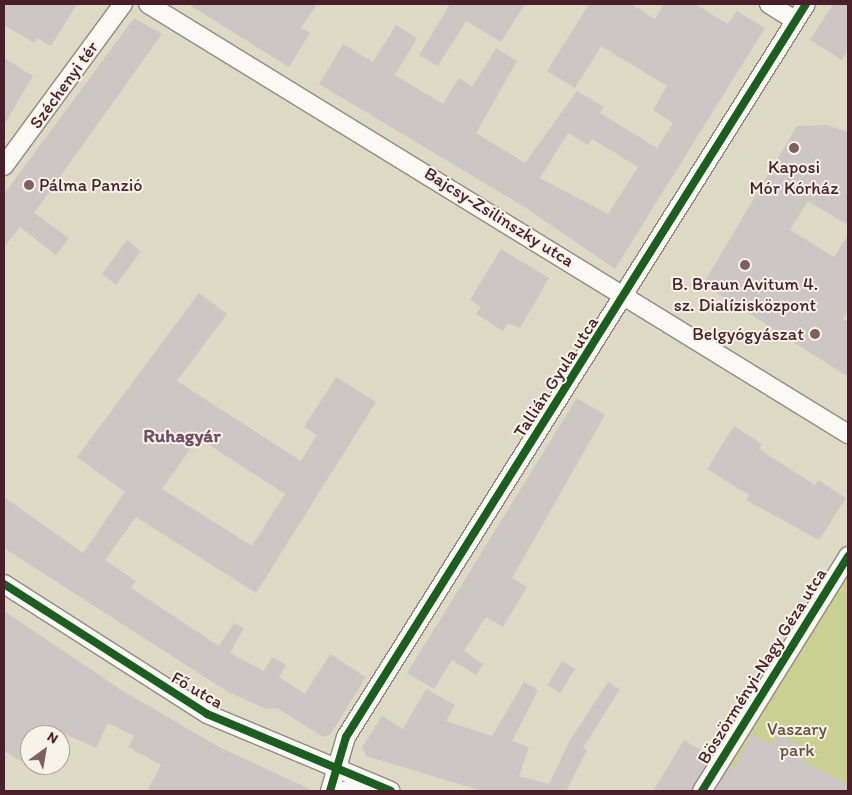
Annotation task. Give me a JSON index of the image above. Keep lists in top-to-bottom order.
{
  "streets": {
    "street": [
      "Széchenyi tér",
      "Bajcsy-Zsilinszky utca",
      "Tallián Gyula utca",
      "Böszörményi-Nagy Géza utca",
      "Fő utca"
    ]
  },
  "crossings": [
    ["Bajcsy-Zsilinszky utca", "Tallián Gyula utca"],
    ["Tallián Gyula utca", "Fő utca"]
  ],
  "districts": ["Ruhagyár"],
  "parks": ["Vaszary park"],
  "places": [
    "Kaposi Mór Kórház",
    "Pálma Panzió",
    "B. Braun Avitum 4. sz. Dialízisközpont",
    "Belgyógyászat"
  ],
  "north": "top right"
}
